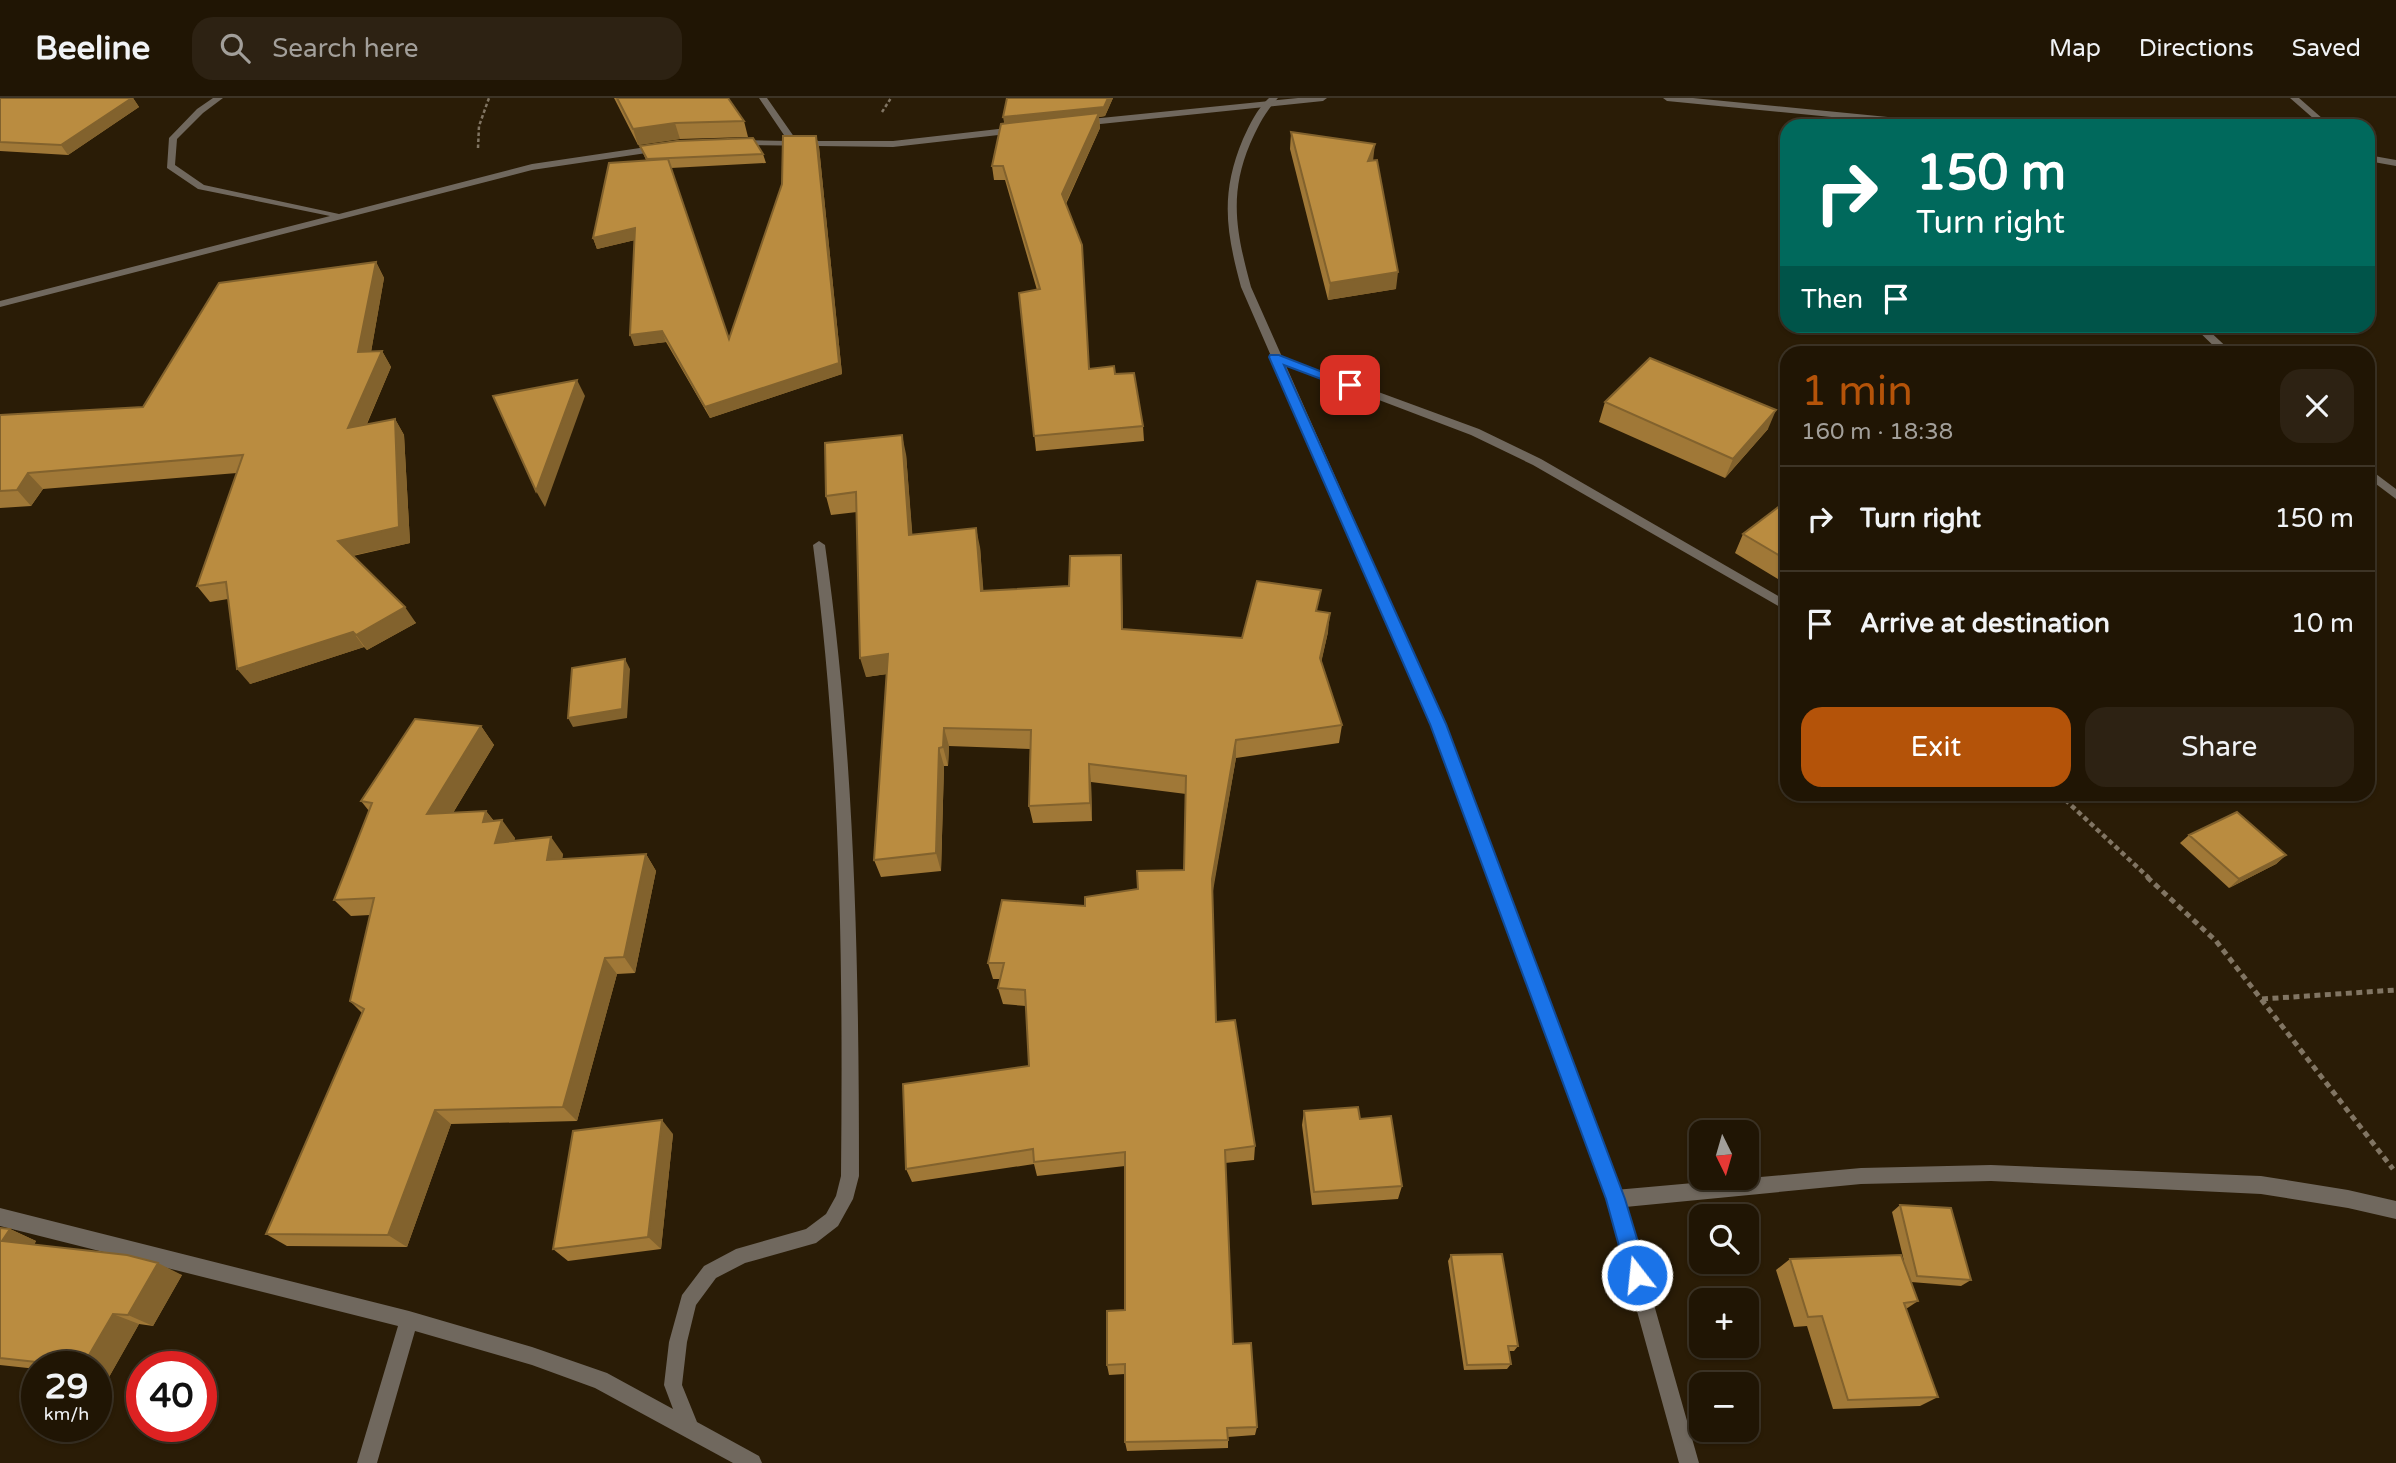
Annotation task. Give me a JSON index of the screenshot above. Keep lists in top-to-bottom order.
{
  "north": "bottom",
  "page": {
    "header": "Beeline",
    "search": "Search here",
    "nav": ["Map", "Directions", "Saved"],
    "turn": ["150 m", "Turn right"],
    "then": "Then",
    "heading": ["1 min", "160 m · 18:38"],
    "list": [
      {
        "name": "Turn right",
        "value": "150 m"
      },
      {
        "name": "Arrive at destination",
        "value": "10 m"
      }
    ],
    "buttons": ["Exit", "Share"],
    "map_buttons": ["+", "−"],
    "speed": "29 km/h",
    "limit": "40"
  }
}
